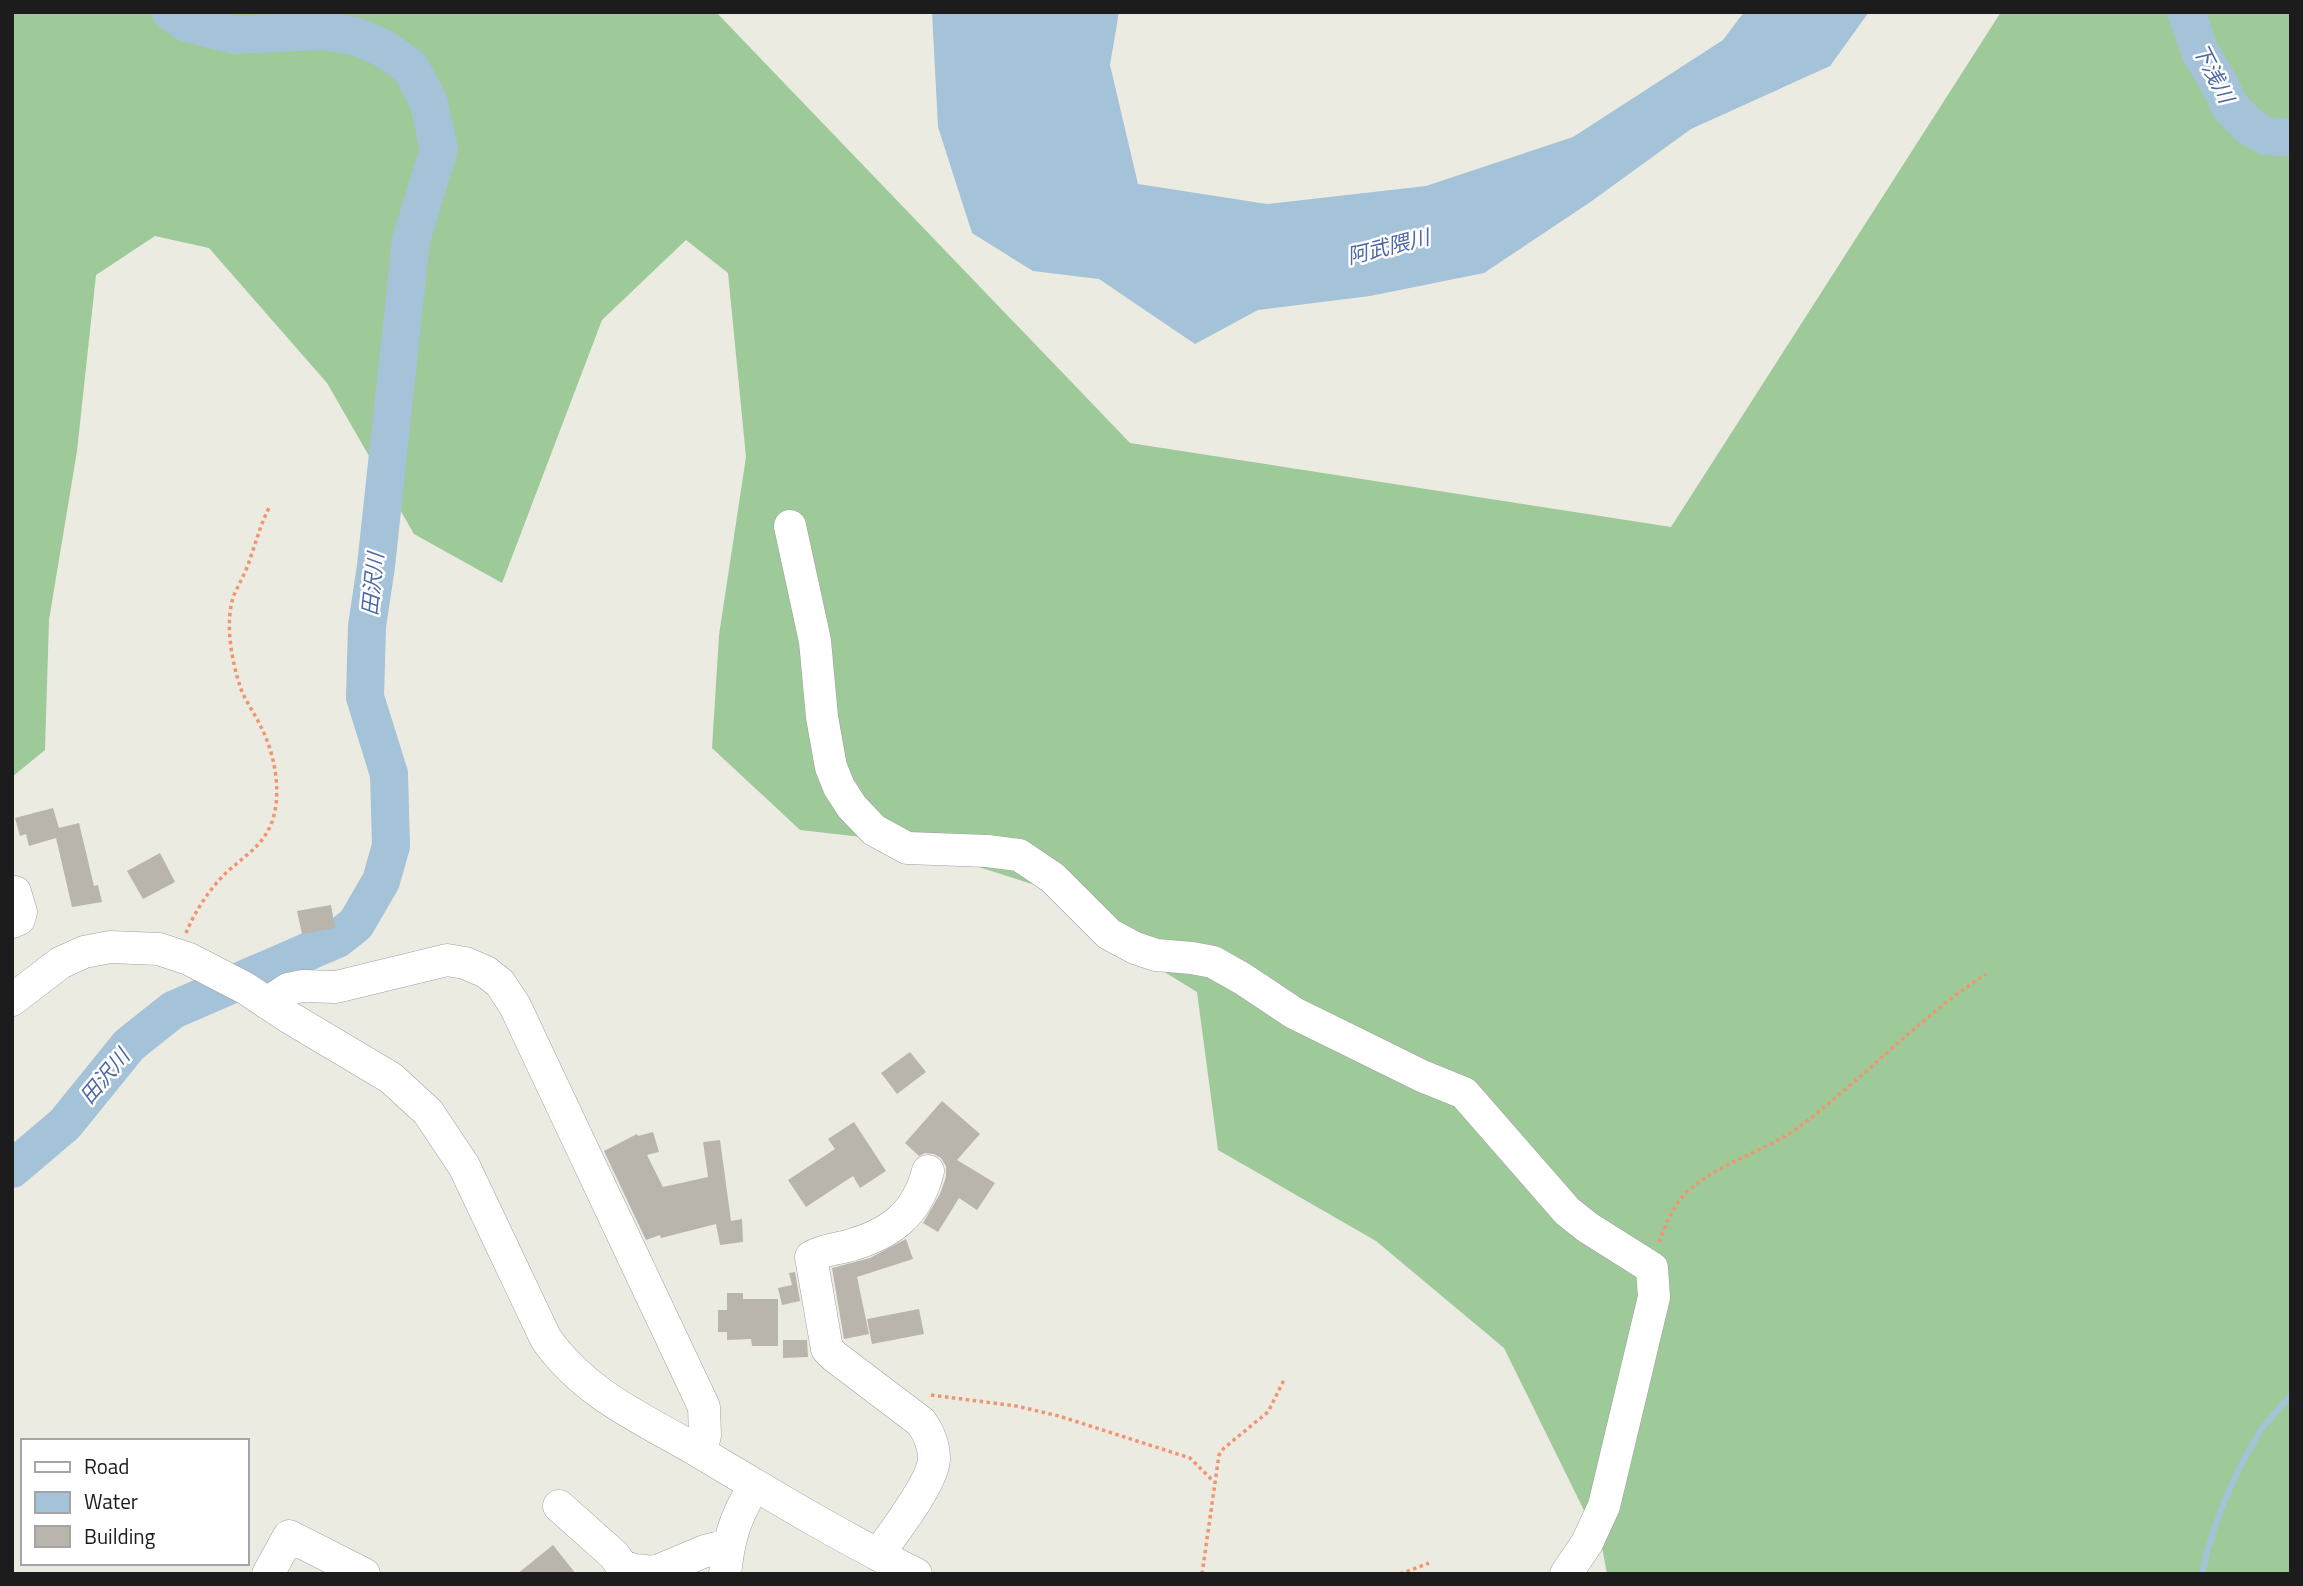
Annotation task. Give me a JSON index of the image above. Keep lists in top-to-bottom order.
{
  "water": ["下浅川", "阿武隈川", "田沢川"],
  "legend": ["Road", "Water", "Building"]
}
